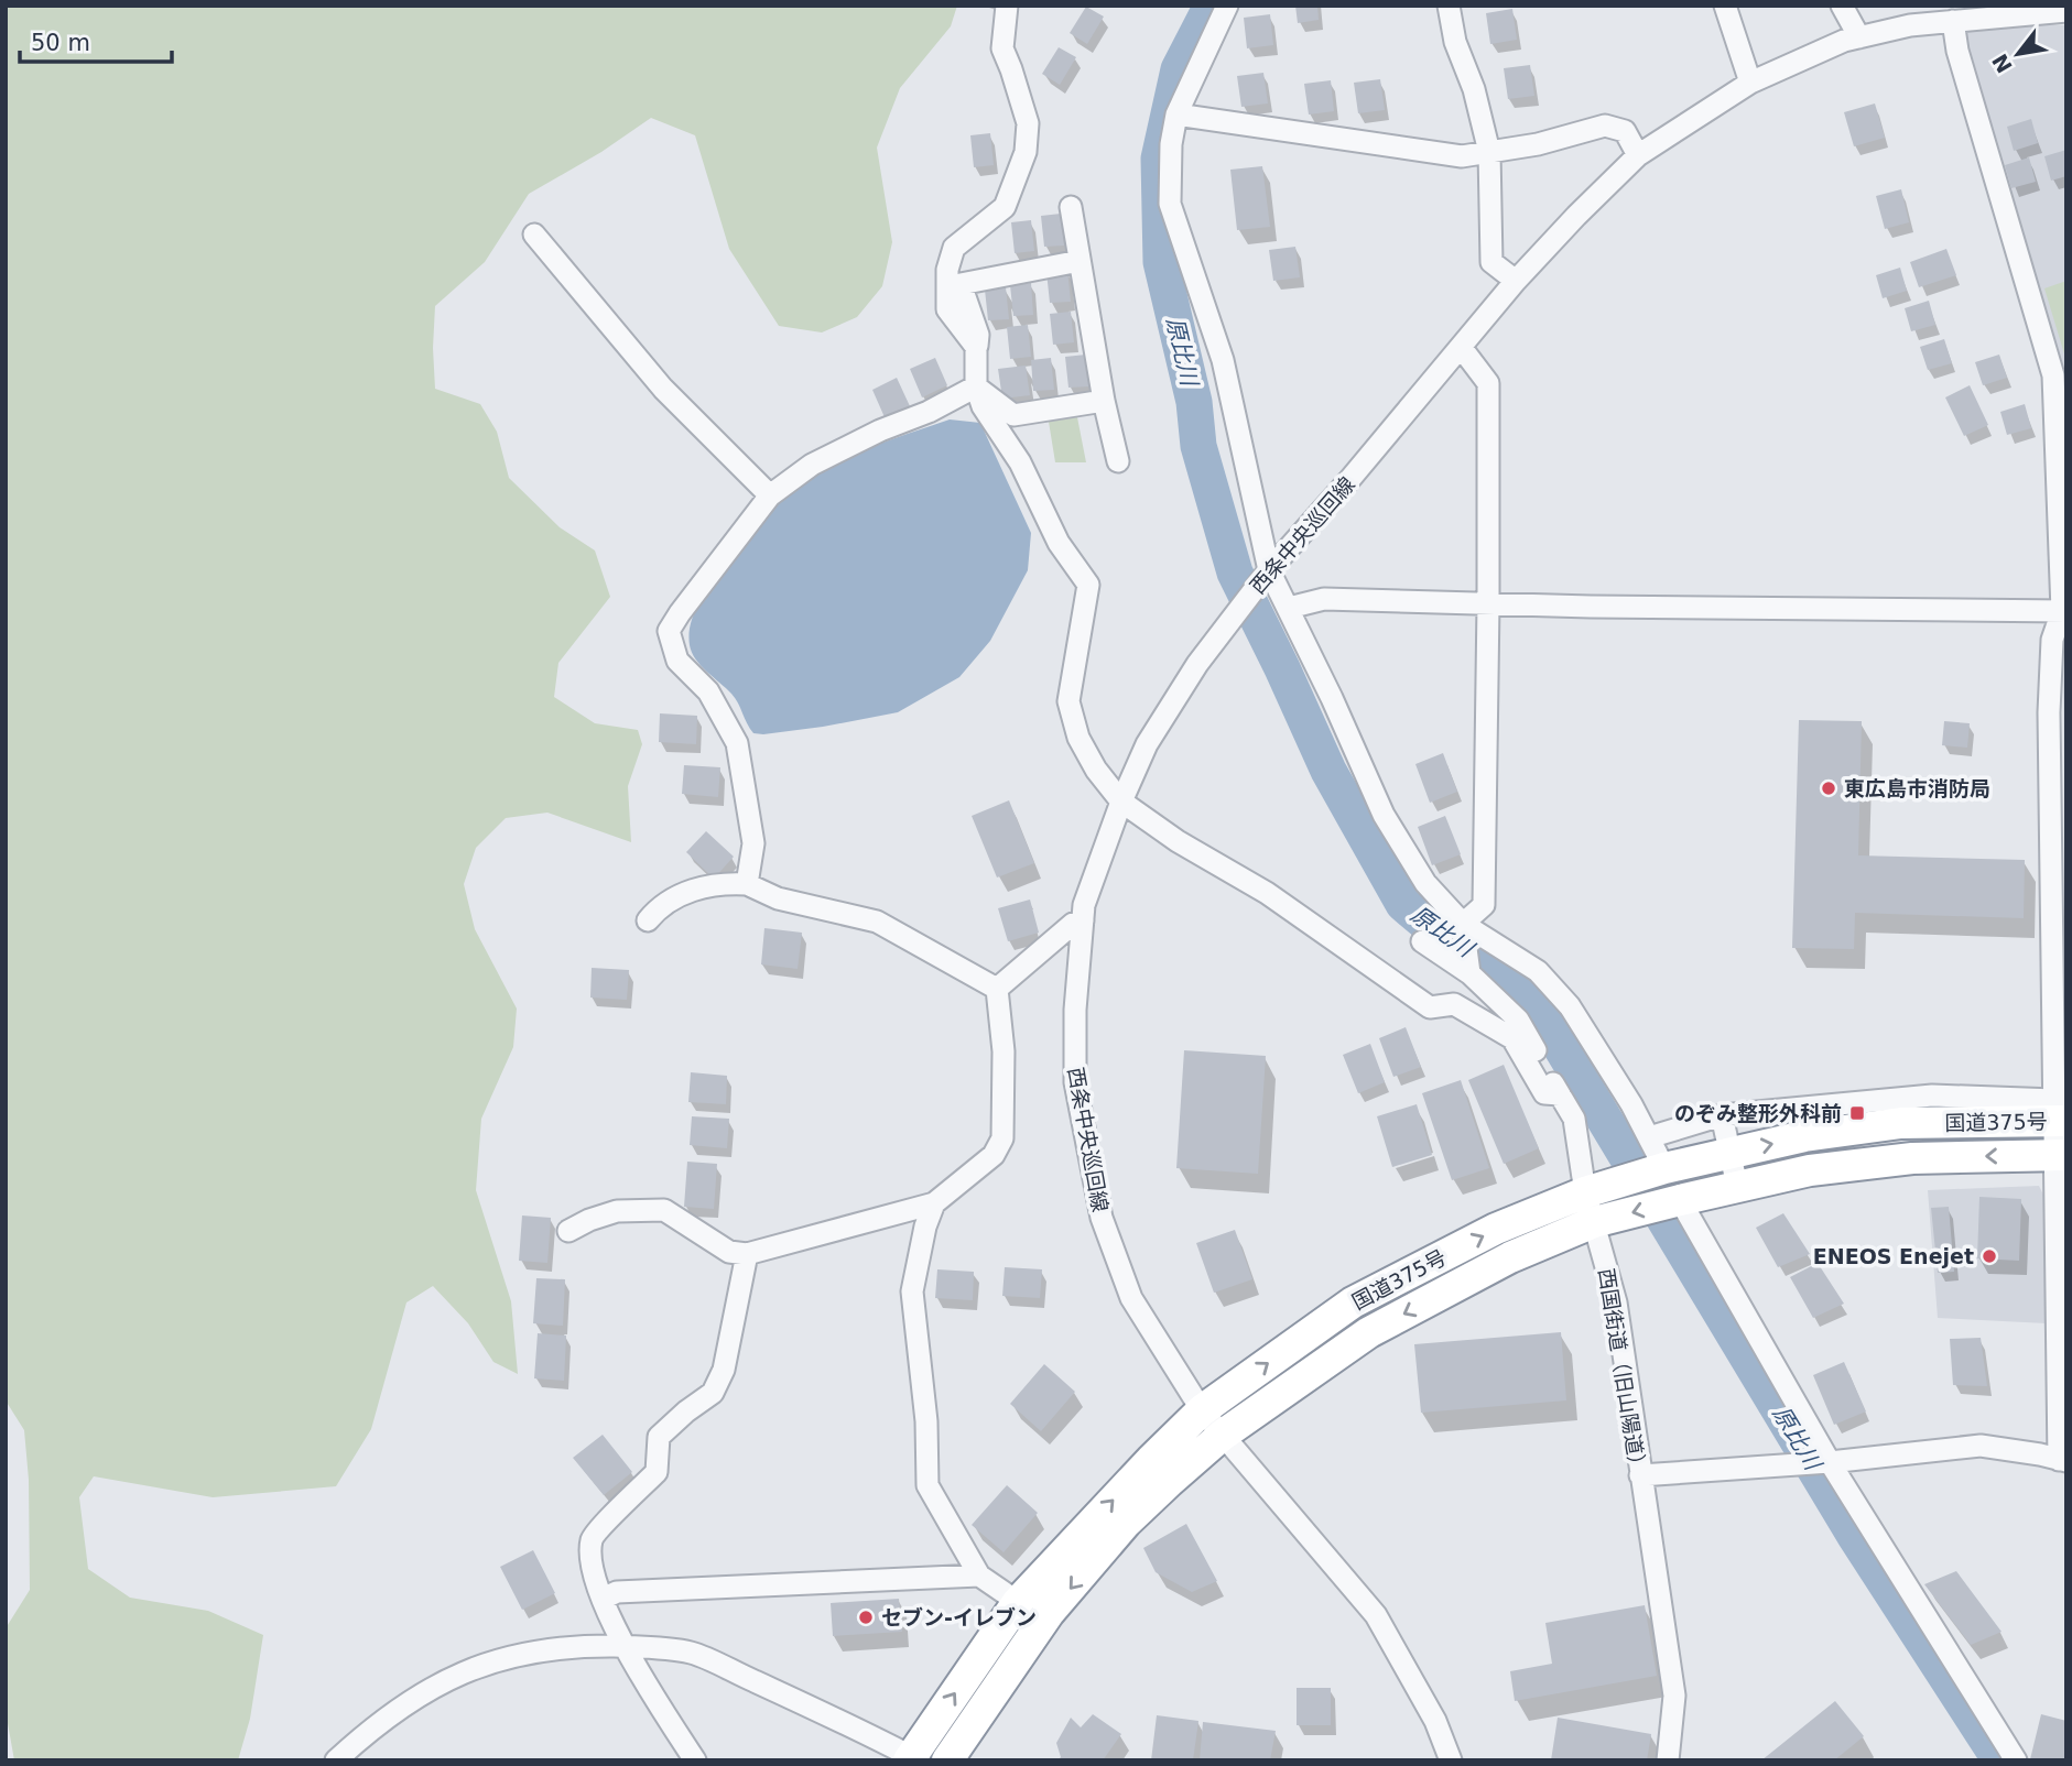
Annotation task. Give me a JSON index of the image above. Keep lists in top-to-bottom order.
{
  "streets": {
    "highway": ["国道375号"],
    "street": ["西条中央巡回線", "西国街道（旧山陽道）"]
  },
  "crossings": [
    ["西条中央巡回線", "国道375号"],
    ["国道375号", "西国街道（旧山陽道）"]
  ],
  "water": ["原比川"],
  "places": {
    "other": ["東広島市消防局", "ENEOS Enejet", "セブン-イレブン"],
    "transit": ["のぞみ整形外科前"]
  },
  "scale_bar": "50 m",
  "north": "bottom left"
}
